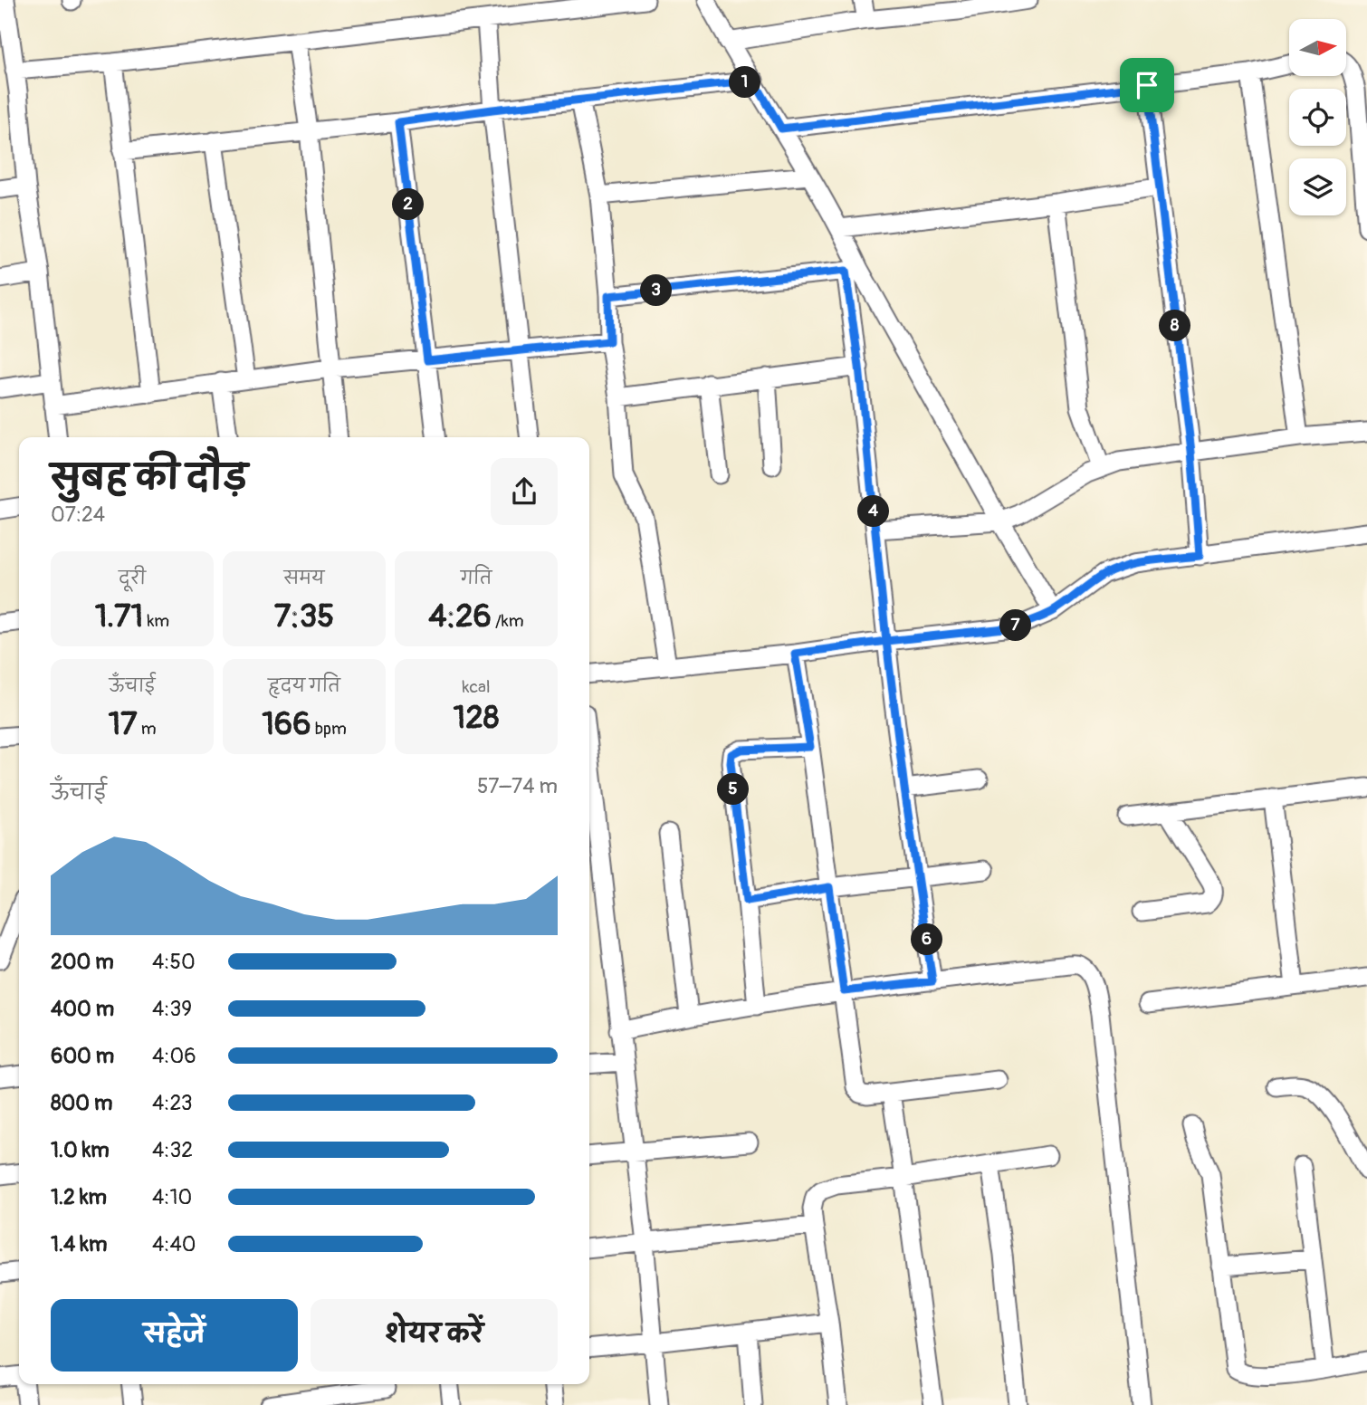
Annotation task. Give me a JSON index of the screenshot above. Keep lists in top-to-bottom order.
{
  "north": "right",
  "page": {
    "pins": [
      "1",
      "2",
      "3",
      "8",
      "4",
      "7",
      "5",
      "6"
    ],
    "heading": ["सुबह की दौड़", "07:24"],
    "stats": [
      ["दूरी", "1.71 km"],
      ["समय", "7:35"],
      ["गति", "4:26 /km"],
      ["ऊँचाई", "17 m"],
      ["हृदय गति", "166 bpm"],
      ["kcal", "128"]
    ],
    "chart": ["ऊँचाई", "57–74 m"],
    "list": [
      {
        "name": "200 m",
        "note": "4:50"
      },
      {
        "name": "400 m",
        "note": "4:39"
      },
      {
        "name": "600 m",
        "note": "4:06"
      },
      {
        "name": "800 m",
        "note": "4:23"
      },
      {
        "name": "1.0 km",
        "note": "4:32"
      },
      {
        "name": "1.2 km",
        "note": "4:10"
      },
      {
        "name": "1.4 km",
        "note": "4:40"
      }
    ],
    "buttons": ["सहेजें", "शेयर करें"]
  }
}
